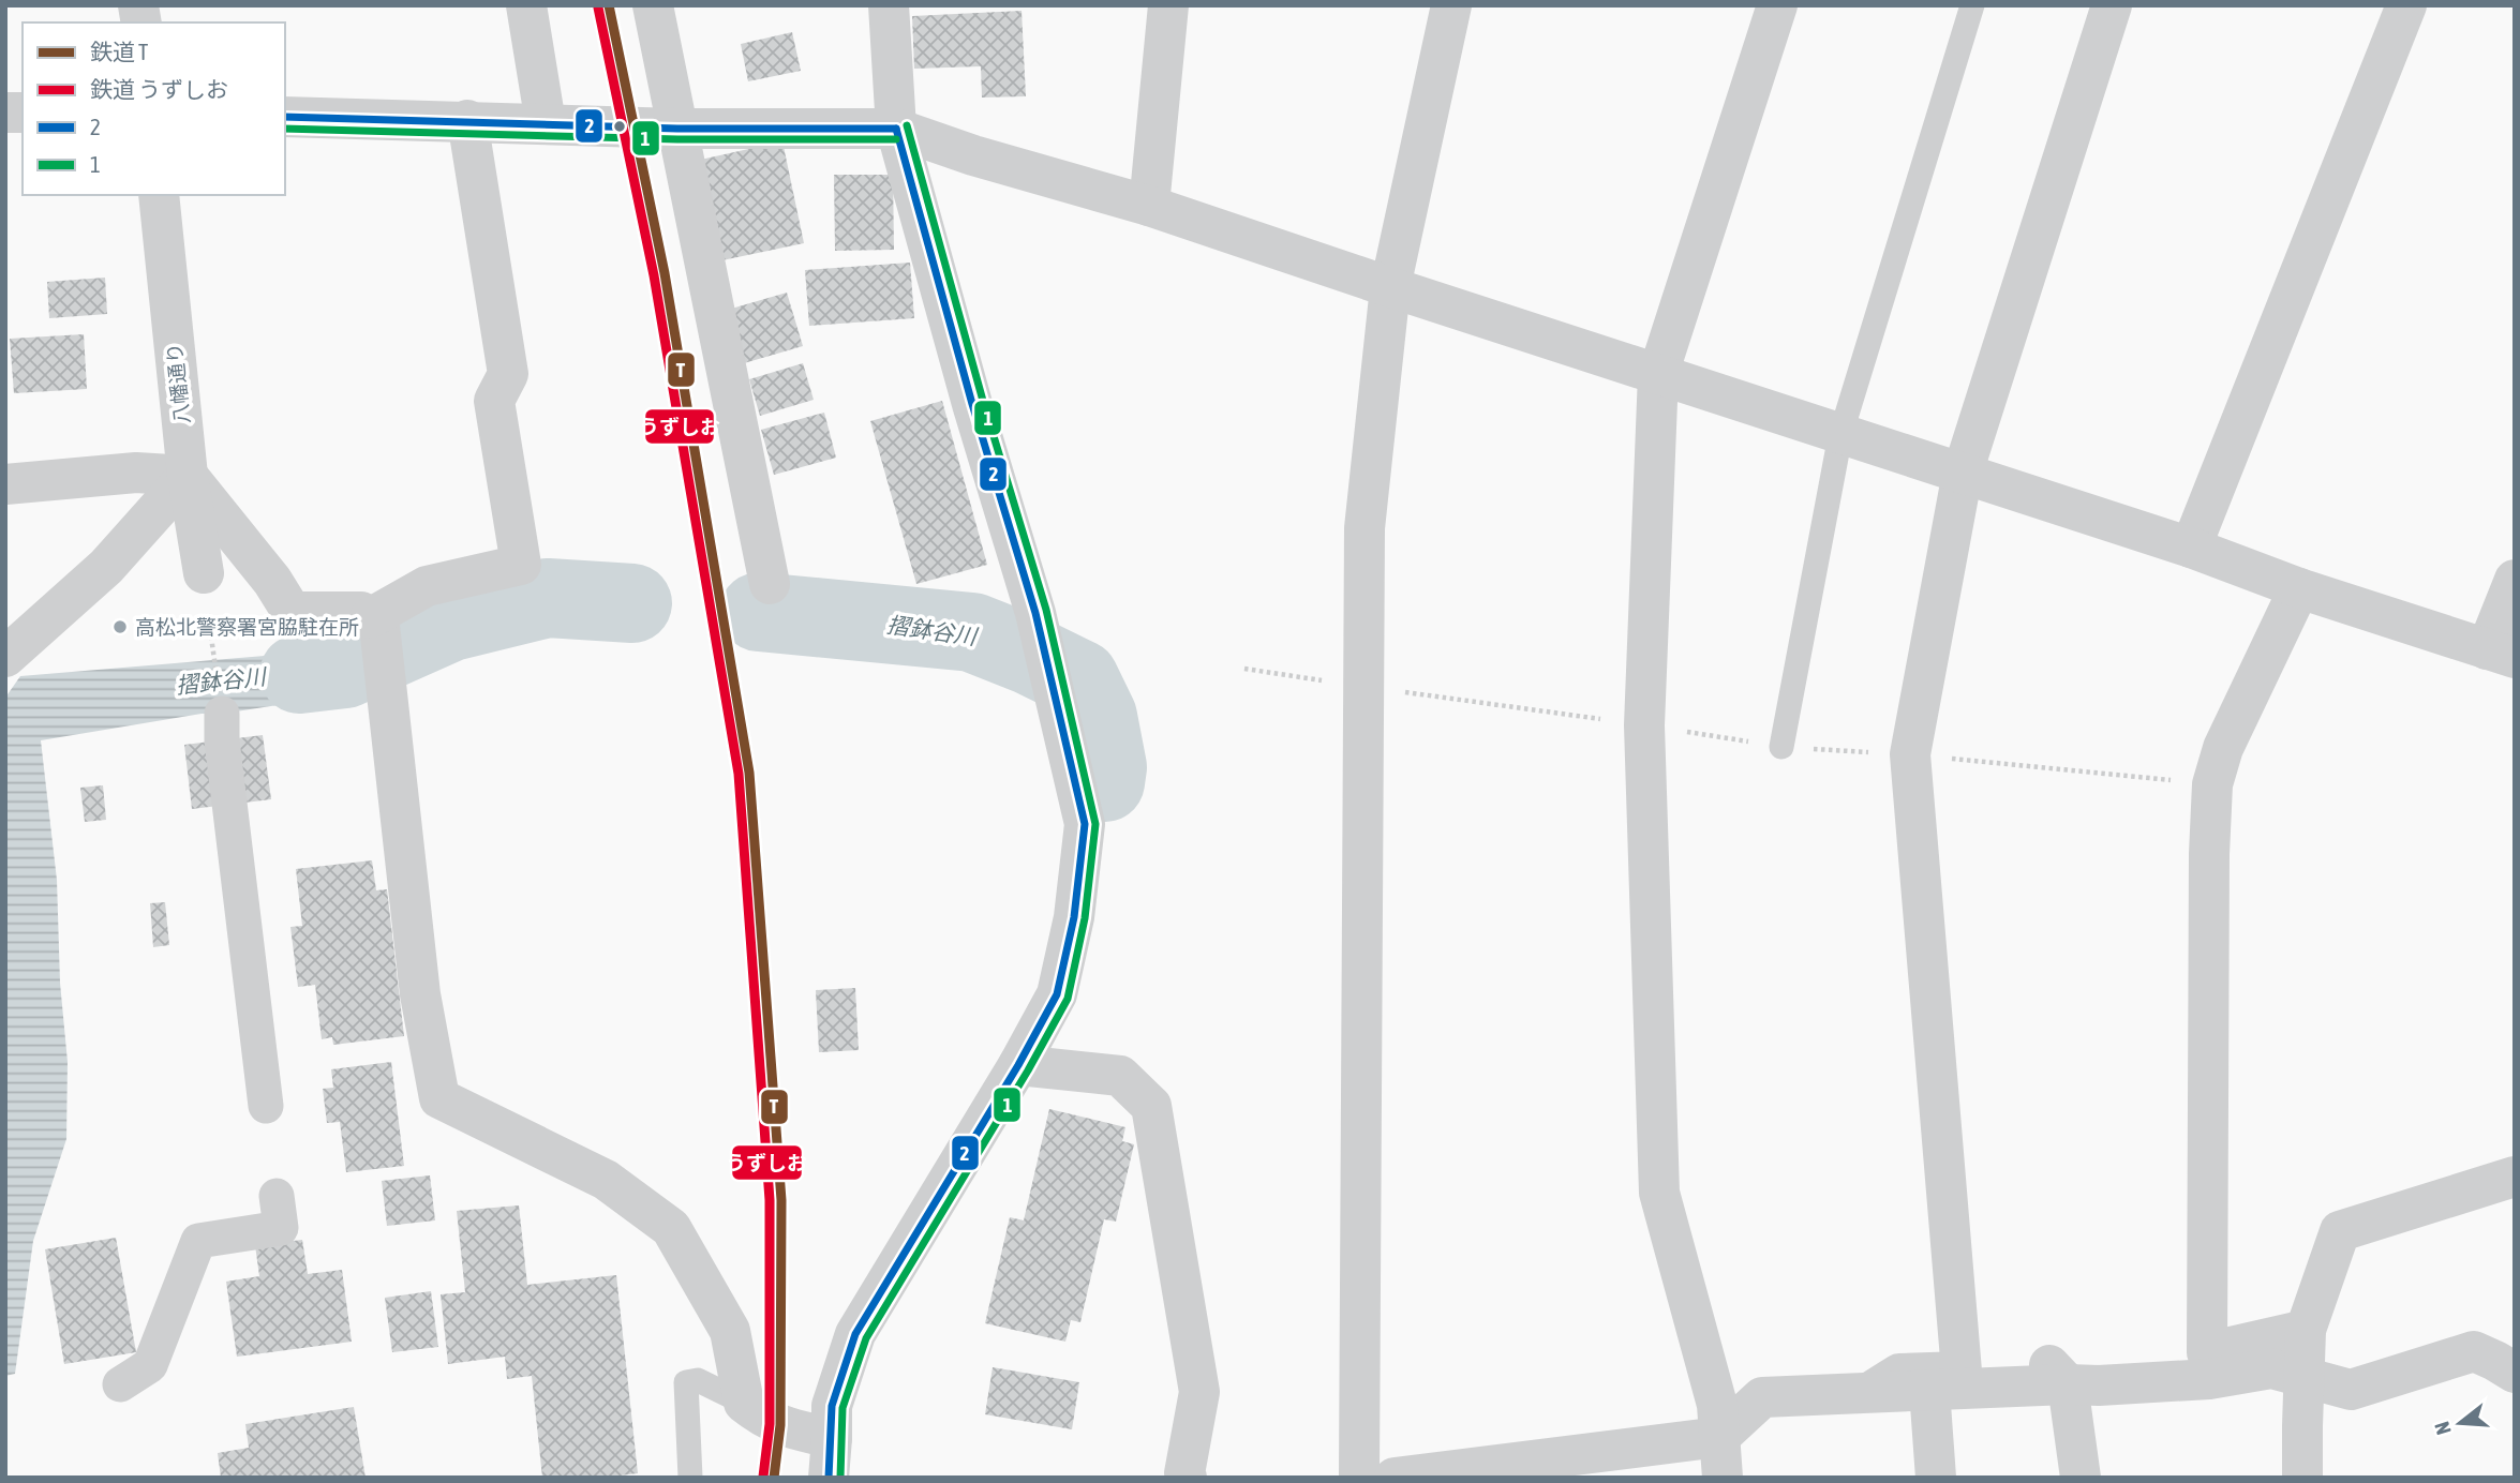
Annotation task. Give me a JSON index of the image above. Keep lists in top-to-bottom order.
{
  "streets": {
    "street": ["八幡通り"]
  },
  "water": ["摺鉢谷川"],
  "places": ["高松北警察署宮脇駐在所"],
  "lines": [
    "rail line T",
    "rail line うずしお",
    "transit line 2",
    "transit line 1"
  ],
  "legend": [
    "鉄道 T",
    "鉄道 うずしお",
    "2",
    "1"
  ],
  "north": "left"
}
